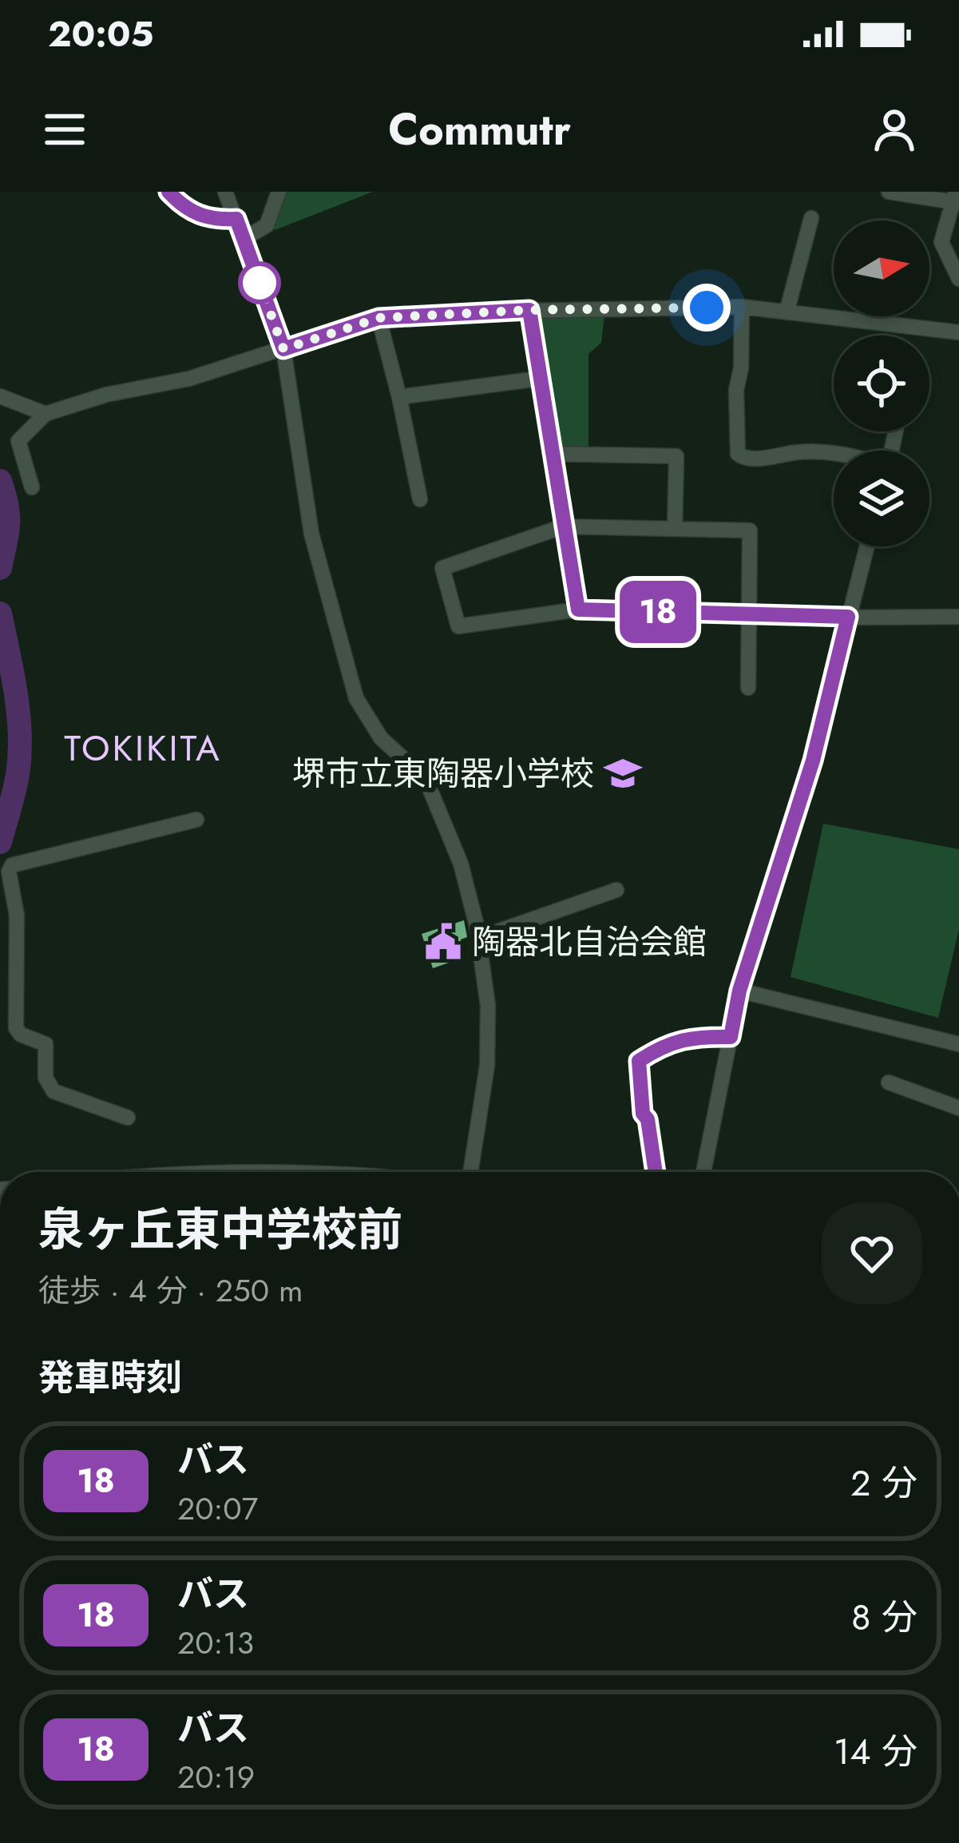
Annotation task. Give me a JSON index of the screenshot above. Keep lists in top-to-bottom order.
{
  "districts": ["TOKIKITA"],
  "places": {
    "school or university": ["堺市立東陶器小学校"],
    "public building": ["陶器北自治会館"]
  },
  "lines": ["bus line 18"],
  "north": "right",
  "page": {
    "status": "20:05",
    "header": "Commutr",
    "on_map": "18",
    "heading": [
      ["泉ヶ丘東中学校前", "徒歩 · 4 分 · 250 m"],
      "発車時刻"
    ],
    "list": [
      {
        "mark": "18",
        "name": "バス",
        "note": "20:07",
        "value": "2 分"
      },
      {
        "mark": "18",
        "name": "バス",
        "note": "20:13",
        "value": "8 分"
      },
      {
        "mark": "18",
        "name": "バス",
        "note": "20:19",
        "value": "14 分"
      }
    ]
  }
}
